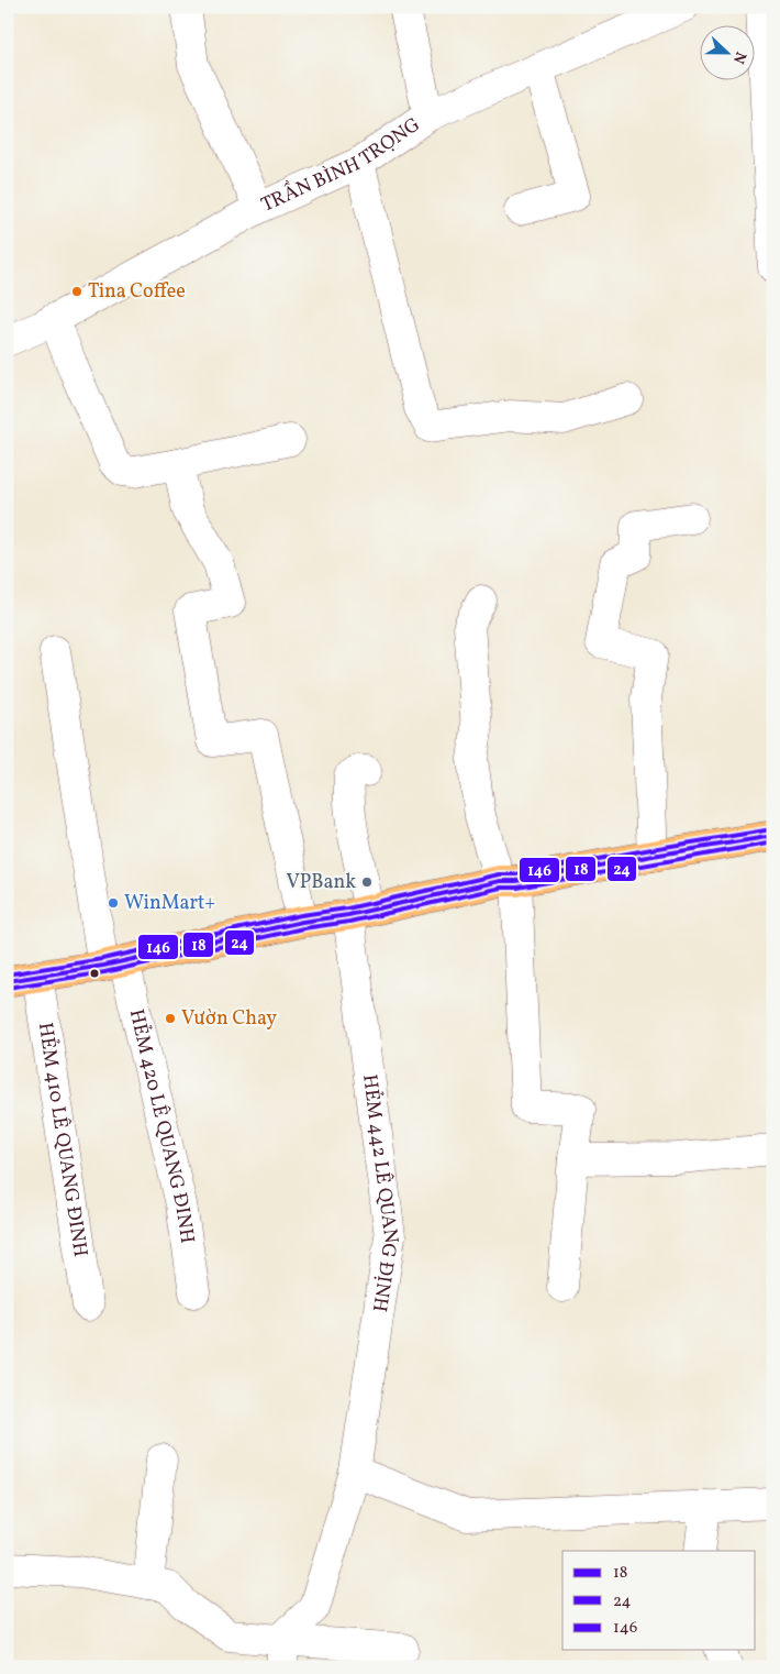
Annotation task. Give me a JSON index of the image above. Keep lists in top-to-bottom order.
{
  "streets": {
    "street": [
      "TRẦN BÌNH TRỌNG",
      "HẺM 420 LÊ QUANG ĐINH",
      "HẺM 410 LÊ QUANG ĐINH",
      "HẺM 442 LÊ QUANG ĐỊNH"
    ]
  },
  "places": [
    "Tina Coffee",
    "VPBank",
    "WinMart+",
    "Vườn Chay"
  ],
  "lines": ["transit line 146", "transit line 18", "transit line 24"],
  "legend": ["18", "24", "146"],
  "north": "right"
}
